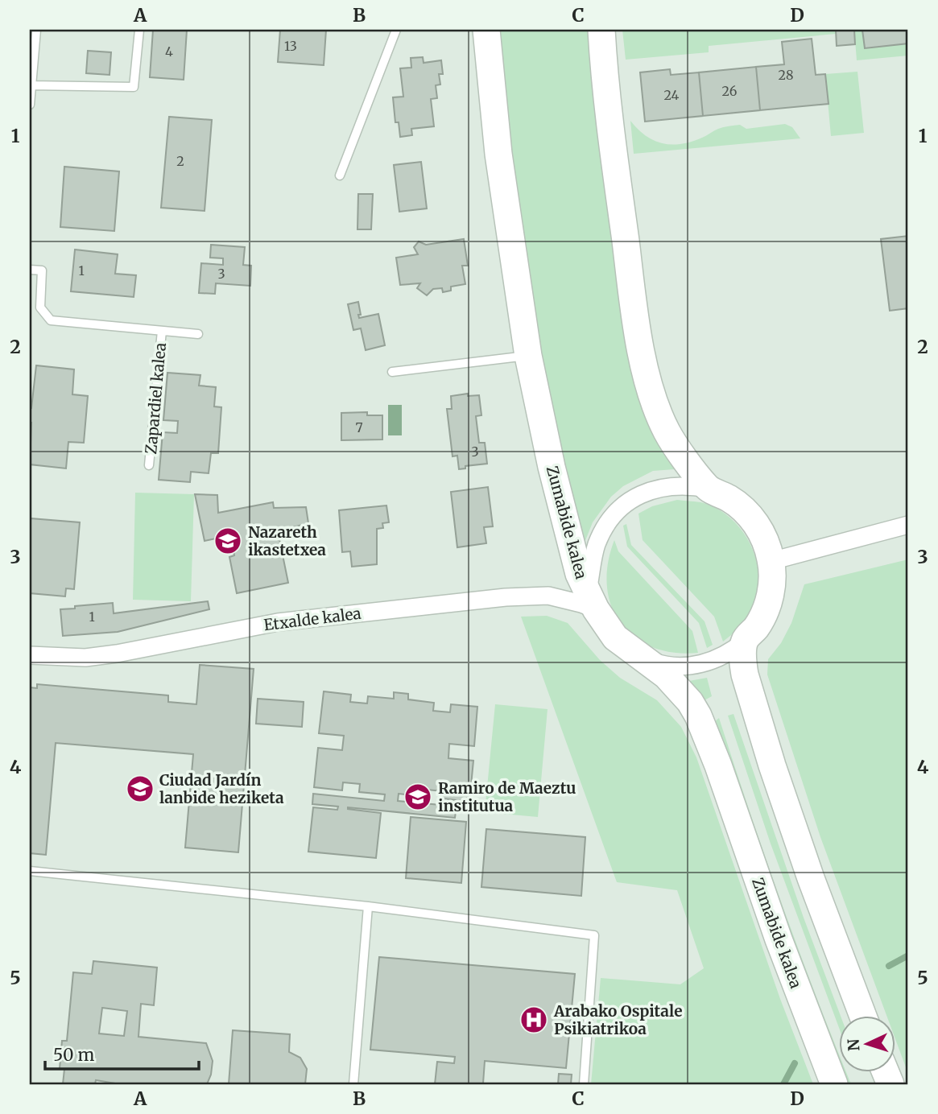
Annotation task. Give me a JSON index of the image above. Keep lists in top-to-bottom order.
{
  "streets": {
    "main road": ["Zumabide kalea"],
    "street": ["Etxalde kalea"],
    "lane": ["Zapardiel kalea"]
  },
  "crossings": [
    ["Zumabide kalea", "Etxalde kalea"]
  ],
  "places": {
    "school or university": ["Nazareth ikastetxea", "Ciudad Jardín lanbide heziketa", "Ramiro de Maeztu institutua"],
    "hospital": ["Arabako Ospitale Psikiatrikoa"]
  },
  "house_numbers": [
    "13",
    "4",
    "28",
    "26",
    "24",
    "2",
    "1",
    "3",
    "7",
    "3",
    "1"
  ],
  "scale_bar": "50 m",
  "north": "left",
  "grid": {
    "columns": [
      "A",
      "B",
      "C",
      "D"
    ],
    "rows": [
      "1",
      "2",
      "3",
      "4",
      "5"
    ]
  }
}
